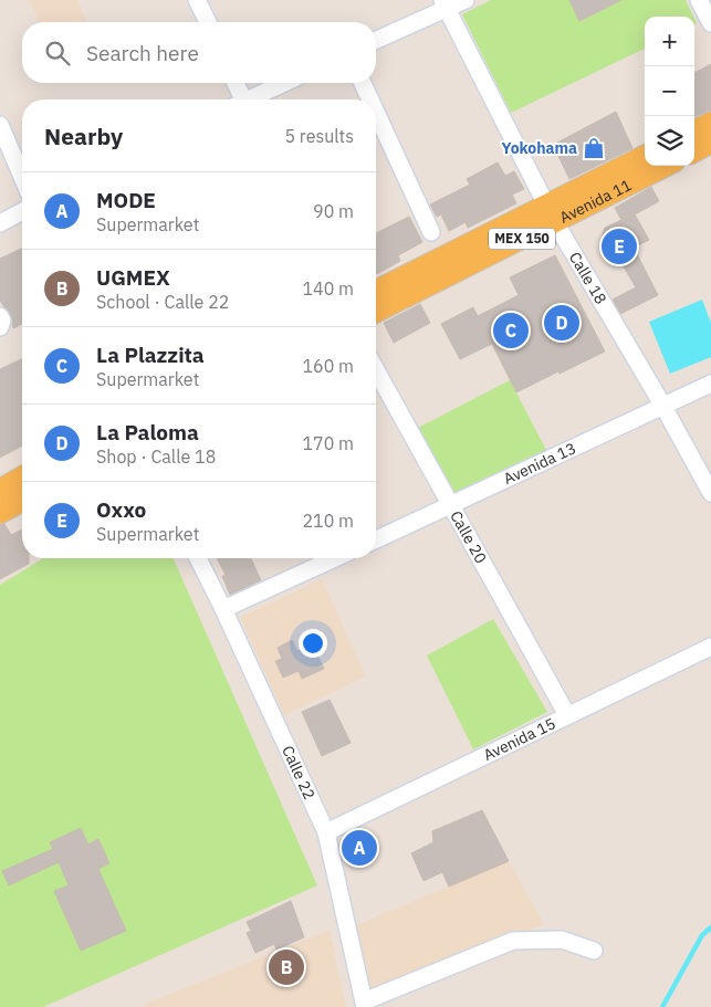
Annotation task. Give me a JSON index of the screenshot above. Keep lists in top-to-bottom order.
{
  "streets": {
    "main road": ["Avenida 11", "MEX 150"],
    "street": [
      "Calle 18",
      "Avenida 13",
      "Calle 20",
      "Avenida 15",
      "Calle 22"
    ]
  },
  "crossings": [
    ["Avenida 11", "Calle 18"],
    ["Calle 18", "Avenida 13"],
    ["Avenida 13", "Calle 20"],
    ["Calle 20", "Avenida 15"],
    ["Avenida 15", "Calle 22"]
  ],
  "places": {
    "shop": ["Yokohama"]
  },
  "page": {
    "map_buttons": ["+", "−"],
    "search": "Search here",
    "heading": ["Nearby", "5 results"],
    "list": [
      {
        "mark": "A",
        "name": "MODE",
        "note": "Supermarket",
        "value": "90 m"
      },
      {
        "mark": "B",
        "name": "UGMEX",
        "note": "School · Calle 22",
        "value": "140 m"
      },
      {
        "mark": "C",
        "name": "La Plazzita",
        "note": "Supermarket",
        "value": "160 m"
      },
      {
        "mark": "D",
        "name": "La Paloma",
        "note": "Shop · Calle 18",
        "value": "170 m"
      },
      {
        "mark": "E",
        "name": "Oxxo",
        "note": "Supermarket",
        "value": "210 m"
      }
    ],
    "pins": [
      "E",
      "D",
      "C",
      "A",
      "B"
    ]
  }
}
